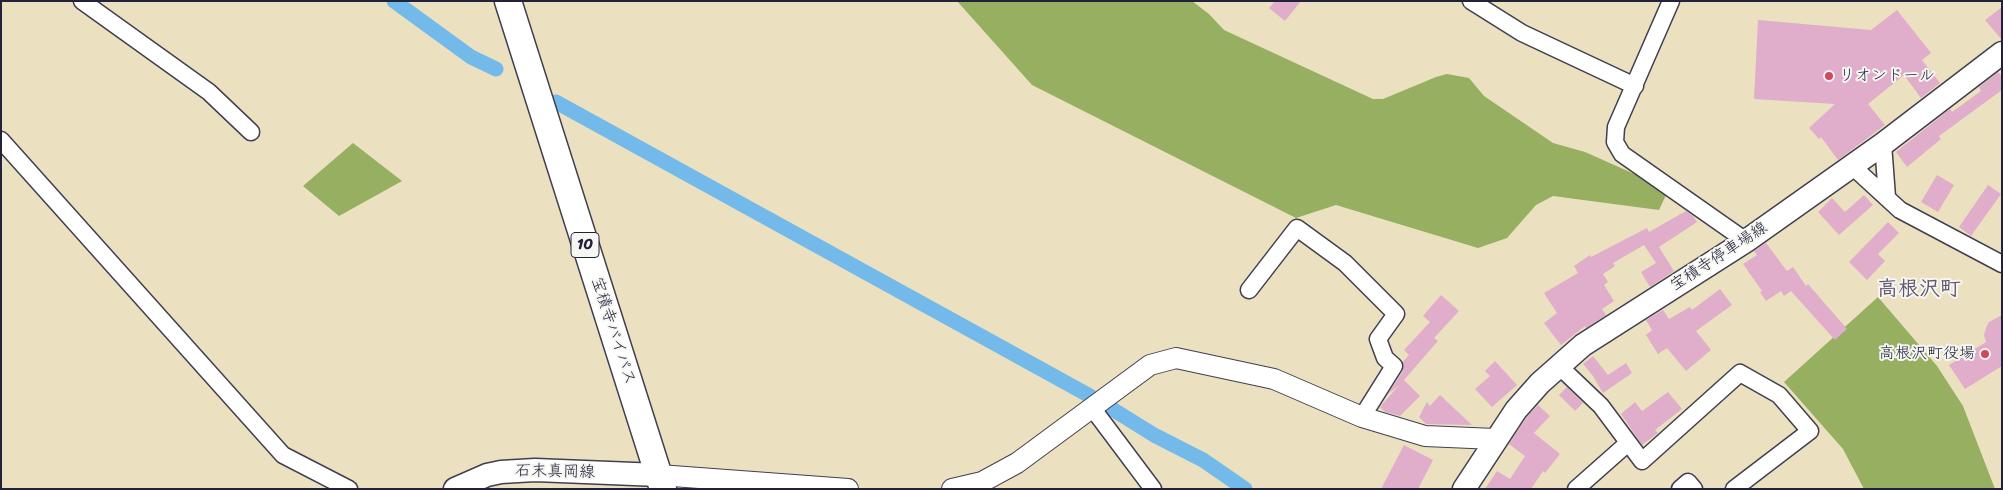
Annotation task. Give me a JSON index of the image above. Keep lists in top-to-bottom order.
{
  "streets": {
    "main road": [
      "10",
      "宝積寺停車場線",
      "宝積寺バイパス",
      "石末真岡線"
    ]
  },
  "crossings": [
    ["宝積寺バイパス", "石末真岡線"]
  ],
  "districts": ["高根沢町"],
  "places": ["リオンドール", "高根沢町役場"]
}
